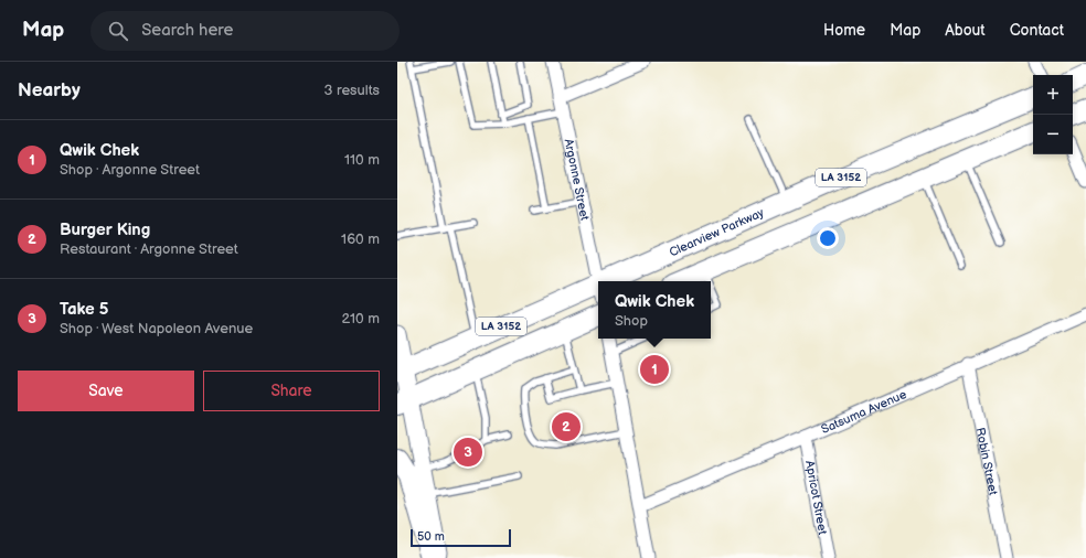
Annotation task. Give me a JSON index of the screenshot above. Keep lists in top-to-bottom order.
{
  "streets": {
    "highway": ["LA 3152", "Clearview Parkway"],
    "street": [
      "Argonne Street",
      "Satsuma Avenue",
      "Robin Street",
      "Apricot Street"
    ]
  },
  "crossings": [
    ["LA 3152", "Clearview Parkway"],
    ["Satsuma Avenue", "Robin Street"],
    ["Satsuma Avenue", "Apricot Street"]
  ],
  "scale_bar": "50 m",
  "page": {
    "header": "Map",
    "search": "Search here",
    "nav": [
      "Home",
      "Map",
      "About",
      "Contact"
    ],
    "heading": ["Nearby", "3 results"],
    "map_buttons": ["+", "−"],
    "list": [
      {
        "mark": "1",
        "name": "Qwik Chek",
        "note": "Shop · Argonne Street",
        "value": "110 m"
      },
      {
        "mark": "2",
        "name": "Burger King",
        "note": "Restaurant · Argonne Street",
        "value": "160 m"
      },
      {
        "mark": "3",
        "name": "Take 5",
        "note": "Shop · West Napoleon Avenue",
        "value": "210 m"
      }
    ],
    "popup": ["Qwik Chek", "Shop"],
    "pins": ["1", "2", "3"],
    "buttons": ["Save", "Share"],
    "scale": "50 m"
  }
}
